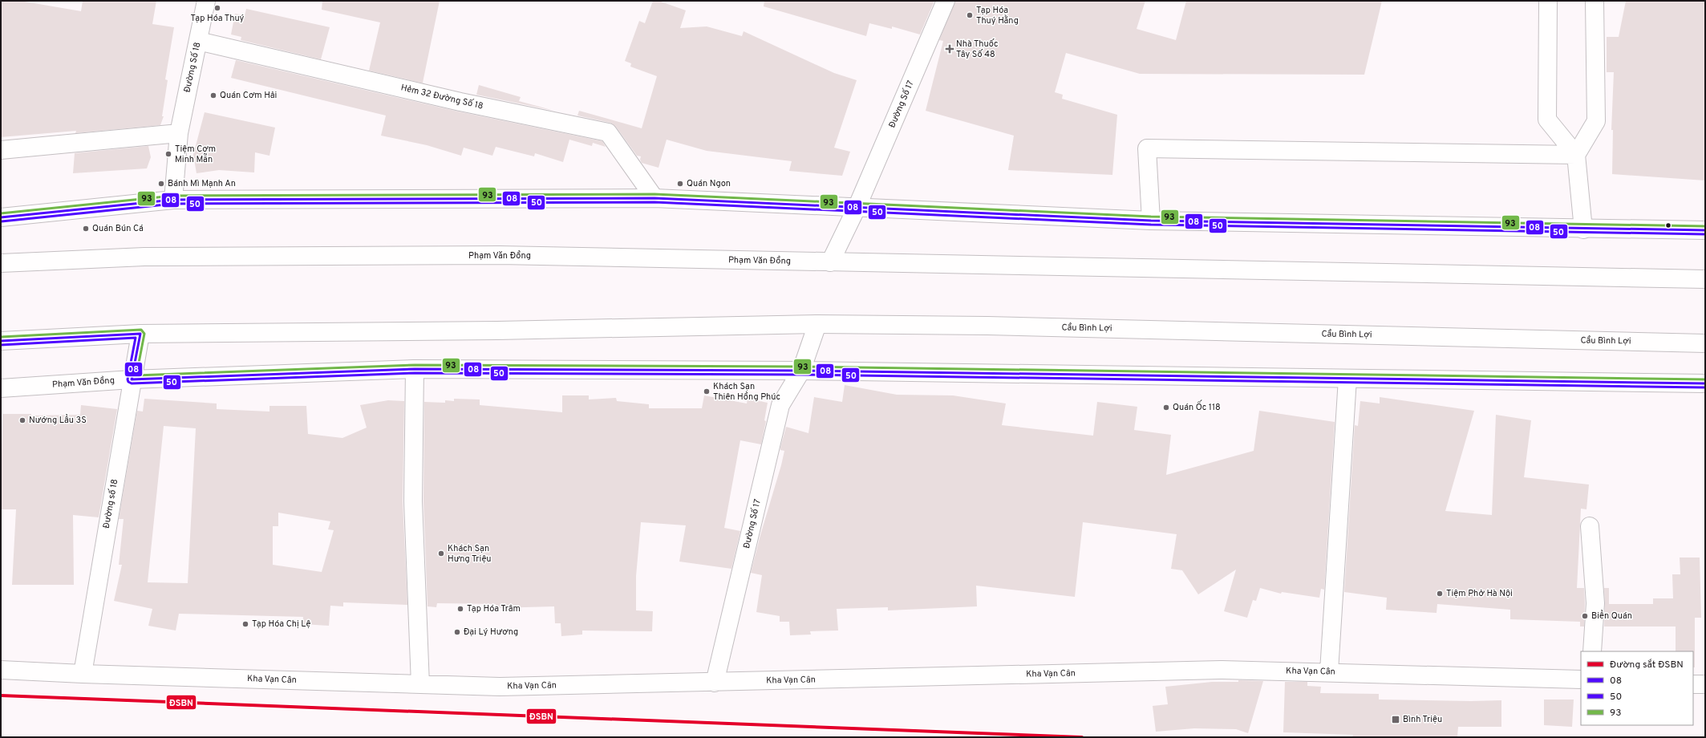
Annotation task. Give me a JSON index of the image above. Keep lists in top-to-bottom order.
{
  "streets": {
    "main road": [
      "Đường Số 18",
      "Hẻm 32 Đường Số 18",
      "Đường Số 17",
      "Phạm Văn Đồng",
      "Cầu Bình Lợi",
      "Đường số 18",
      "Kha Vạn Cân"
    ]
  },
  "crossings": [
    ["Đường Số 18", "Hẻm 32 Đường Số 18"],
    ["Đường Số 17", "Phạm Văn Đồng"],
    ["Đường Số 17", "Cầu Bình Lợi"],
    ["Đường Số 17", "Kha Vạn Cân"],
    ["Phạm Văn Đồng", "Đường số 18"],
    ["Đường số 18", "Kha Vạn Cân"]
  ],
  "places": {
    "other": [
      "Tạp Hóa Thuý",
      "Tạp Hóa Thuý Hằng",
      "Quán Cơm Hải",
      "Tiệm Cơm Minh Mẫn",
      "Bánh Mì Mạnh An",
      "Quán Ngon",
      "Quán Bún Cá",
      "Khách Sạn Thiên Hồng Phúc",
      "Quán Ốc 118",
      "Nướng Lẩu 3S",
      "Khách Sạn Hưng Triệu",
      "Tiệm Phở Hà Nội",
      "Tạp Hóa Trâm",
      "Biển Quán",
      "Tạp Hóa Chị Lệ",
      "Đại Lý Hương"
    ],
    "health": ["Nhà Thuốc Tây Số 48"],
    "transit": ["Bình Triệu"]
  },
  "lines": [
    "transit line 93",
    "transit line 08",
    "transit line 50",
    "rail line ĐSBN"
  ],
  "legend": [
    "Đường sắt ĐSBN",
    "08",
    "50",
    "93"
  ]
}
